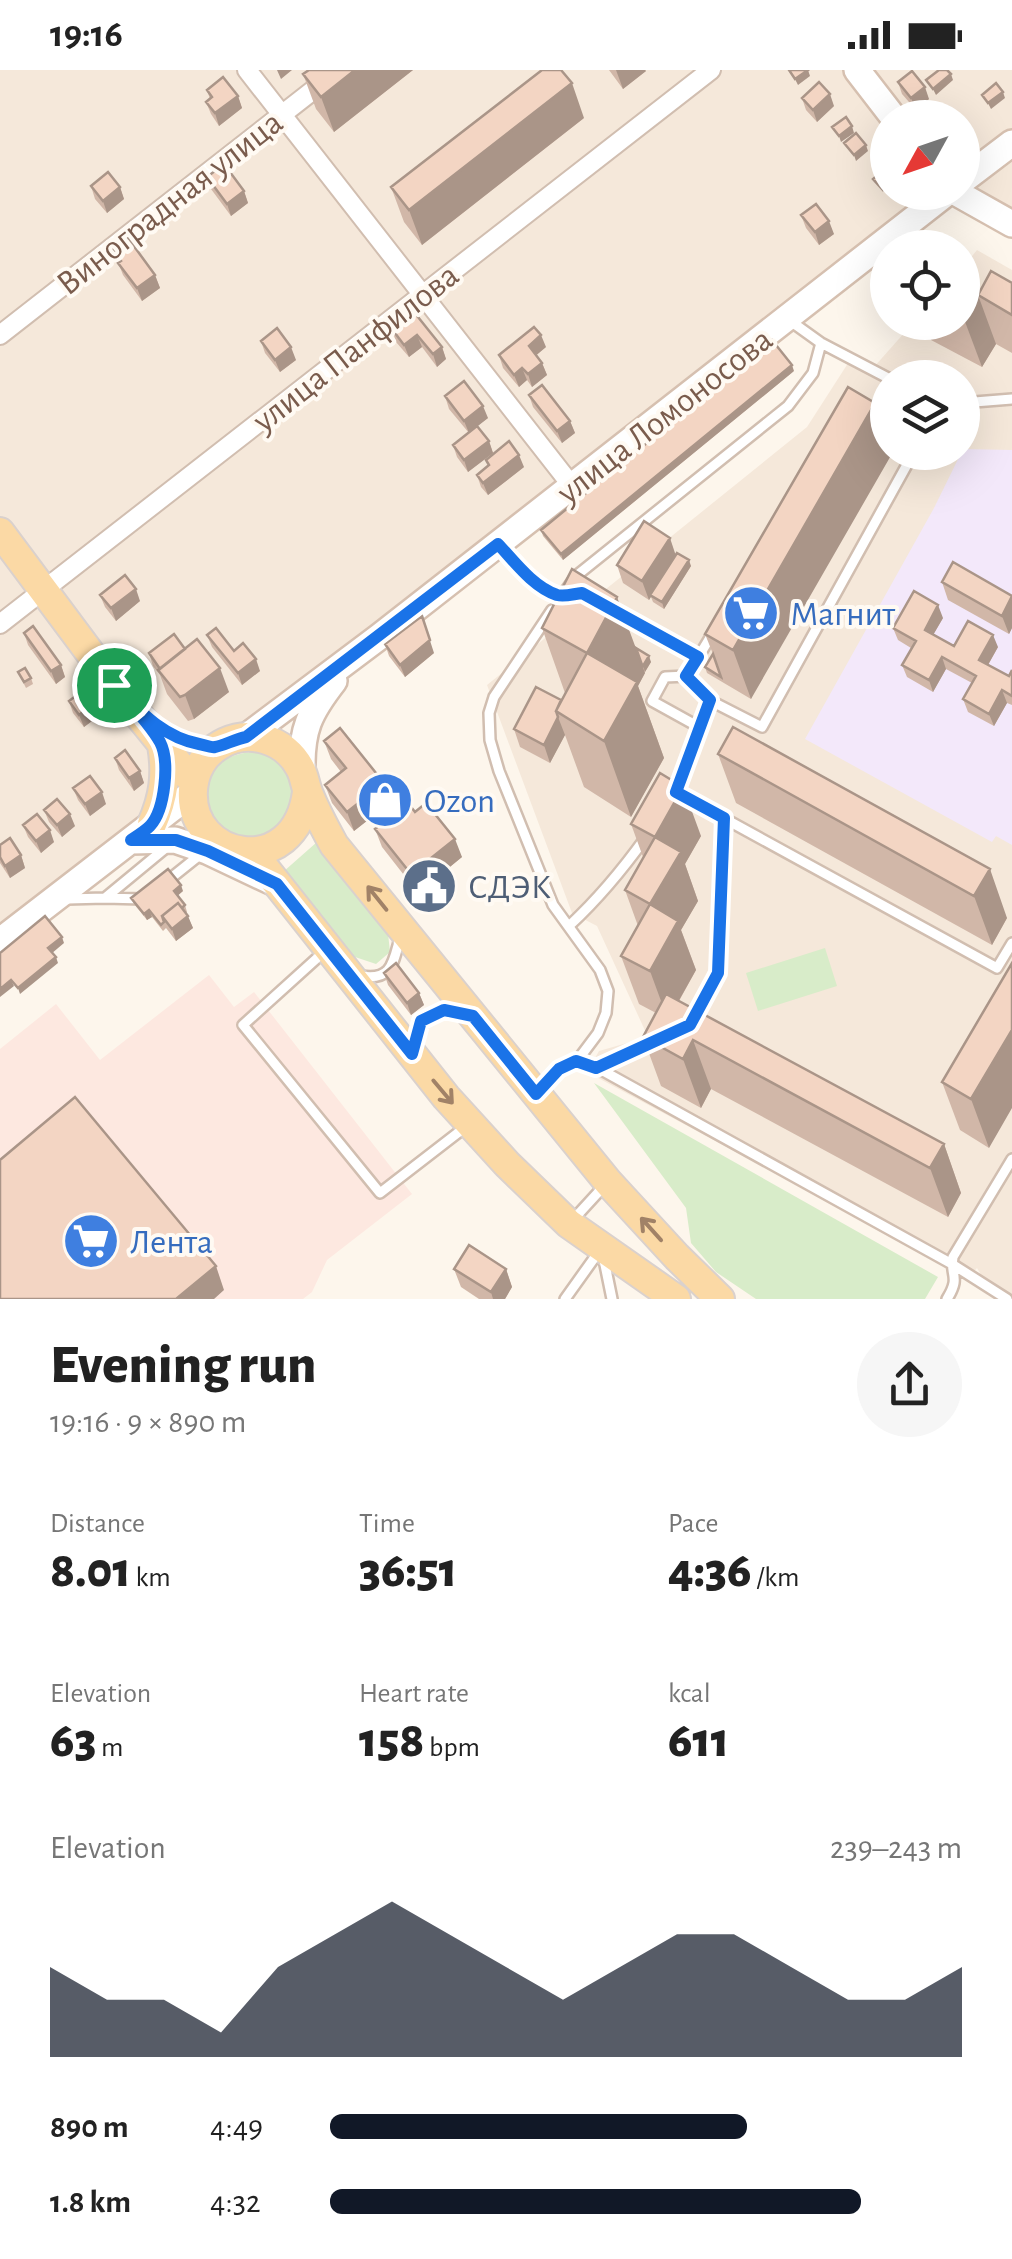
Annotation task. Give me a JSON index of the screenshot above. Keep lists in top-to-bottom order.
{
  "streets": {
    "street": ["Виноградная улица", "улица Панфилова", "улица Ломоносова"]
  },
  "places": {
    "supermarket": ["Магнит", "Лента"],
    "shop": ["Ozon"],
    "public building": ["СДЭК"]
  },
  "north": "bottom left",
  "page": {
    "status": "19:16",
    "heading": ["Evening run", "19:16 · 9 × 890 m"],
    "stats": [
      ["Distance", "8.01 km"],
      ["Time", "36:51"],
      ["Pace", "4:36 /km"],
      ["Elevation", "63 m"],
      ["Heart rate", "158 bpm"],
      ["kcal", "611"]
    ],
    "chart": ["Elevation", "239–243 m"],
    "list": [
      {
        "name": "890 m",
        "note": "4:49"
      },
      {
        "name": "1.8 km",
        "note": "4:32"
      }
    ]
  }
}
